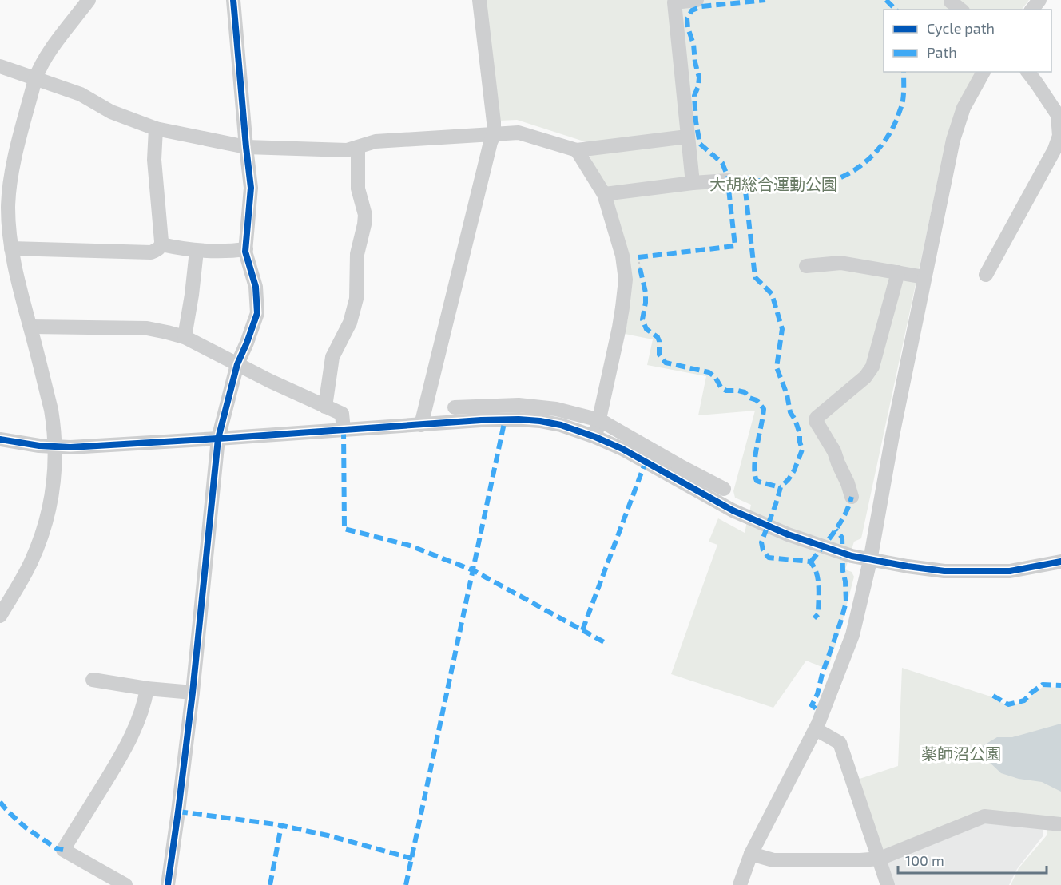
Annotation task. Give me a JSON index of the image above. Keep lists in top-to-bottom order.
{
  "parks": ["大胡総合運動公園", "薬師沼公園"],
  "legend": ["Cycle path", "Path"],
  "scale_bar": "100 m"
}
